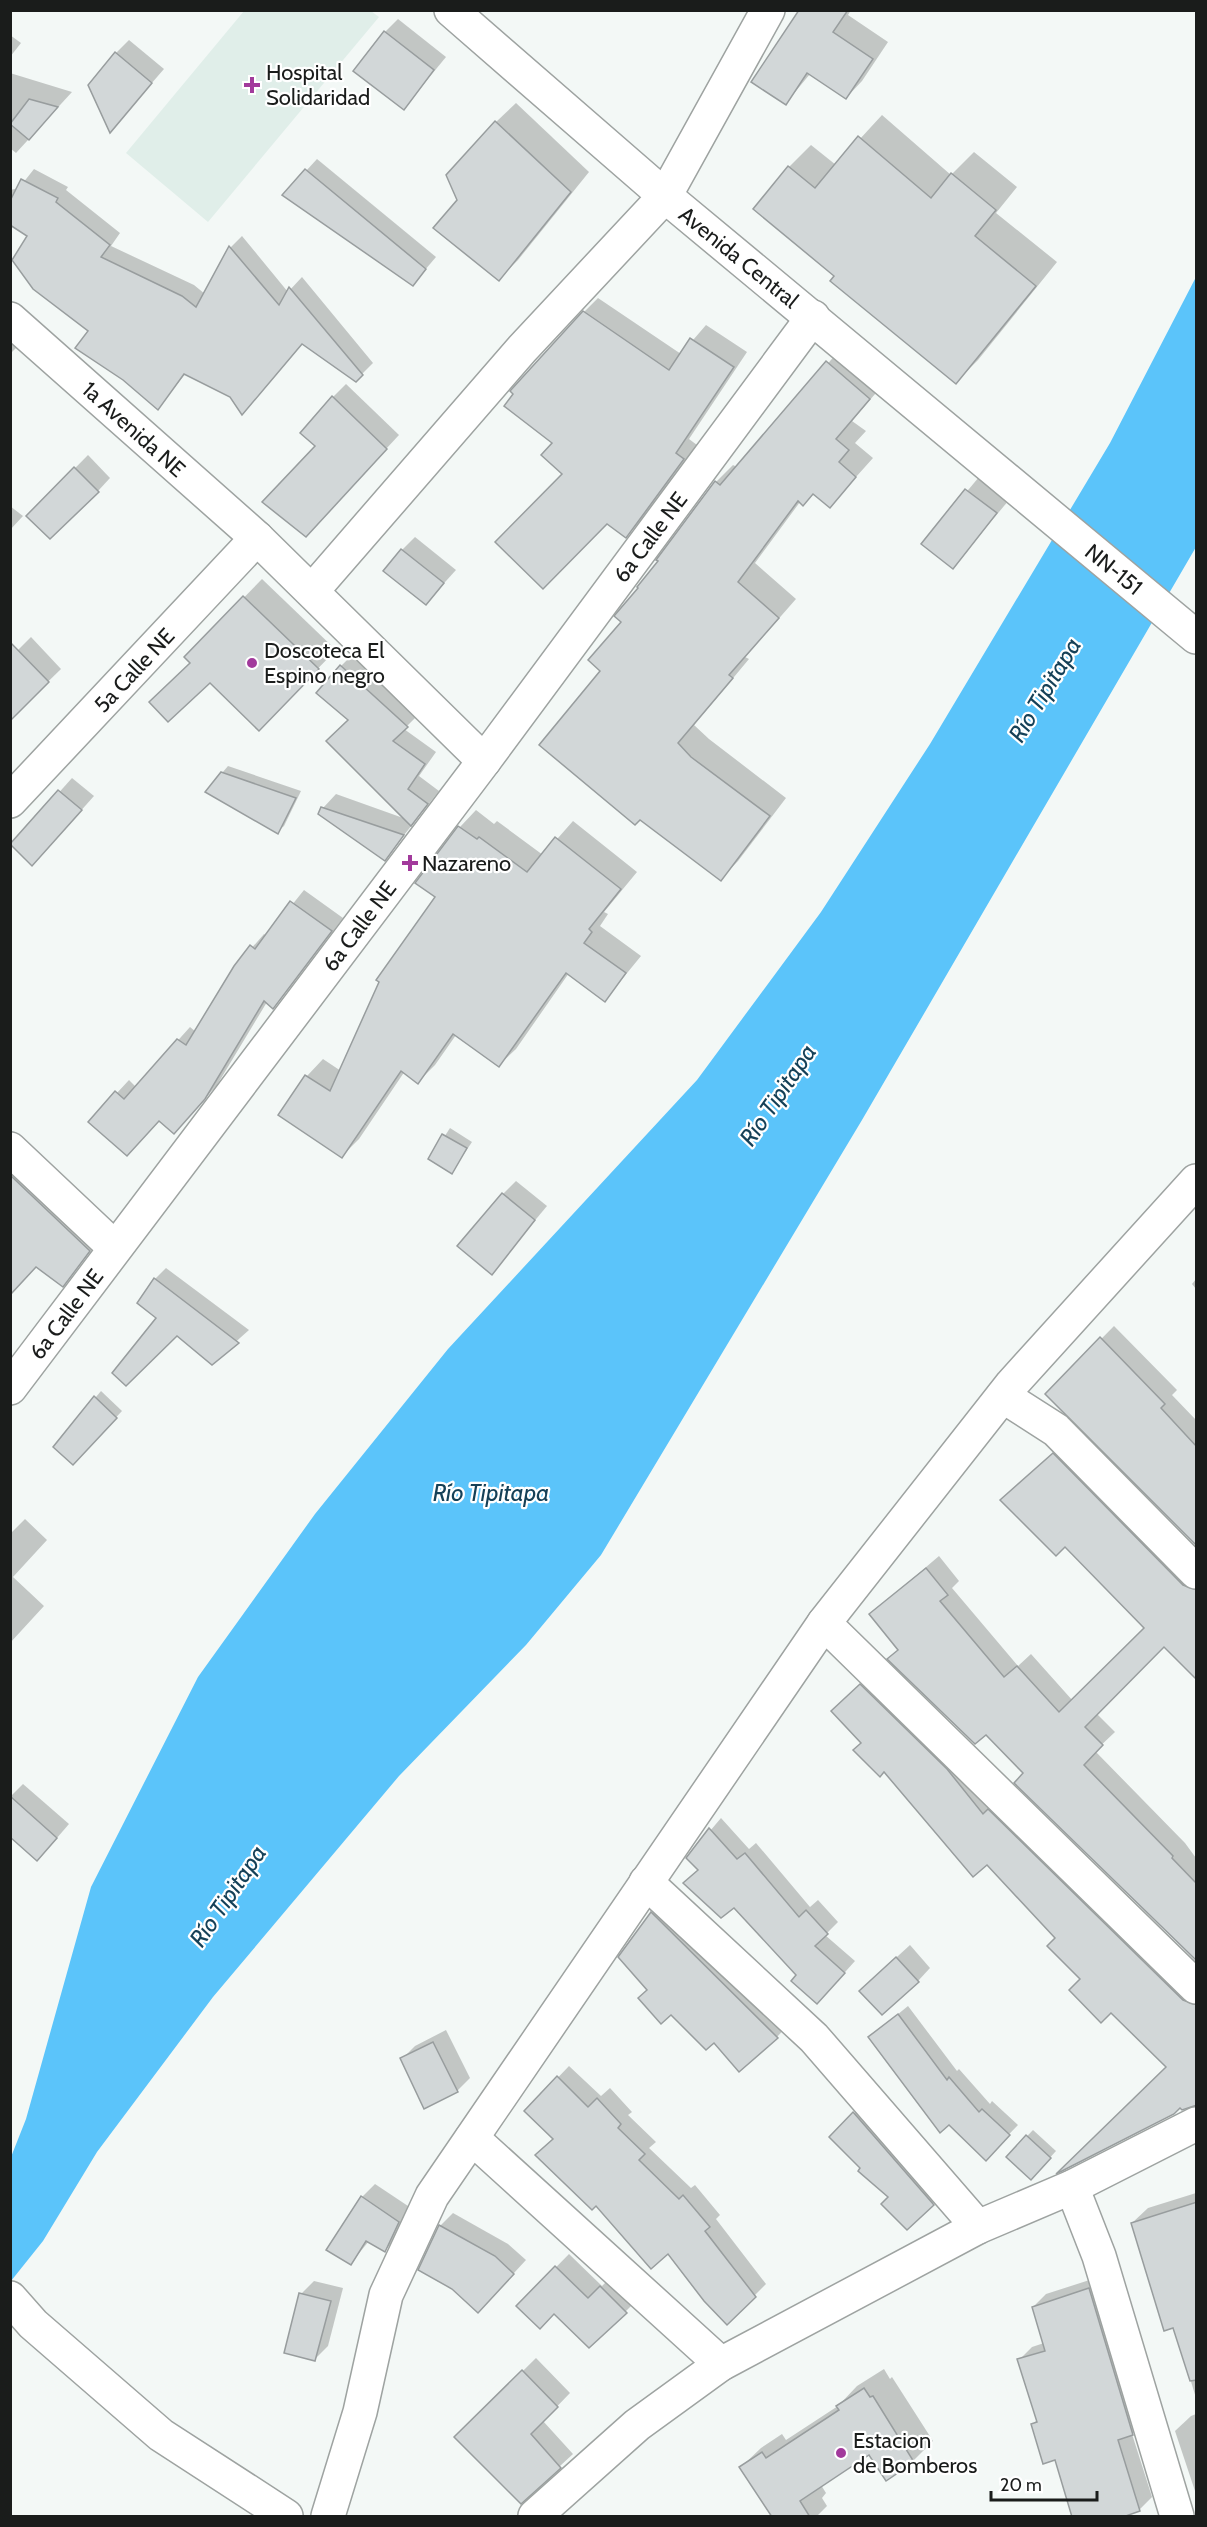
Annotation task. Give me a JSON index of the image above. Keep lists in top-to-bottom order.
{
  "streets": {
    "street": [
      "Avenida Central",
      "1a Avenida NE",
      "6a Calle NE",
      "NN-151",
      "5a Calle NE"
    ]
  },
  "crossings": [
    ["Avenida Central", "6a Calle NE"],
    ["Avenida Central", "NN-151"],
    ["1a Avenida NE", "6a Calle NE"],
    ["1a Avenida NE", "5a Calle NE"]
  ],
  "water": ["Río Tipitapa"],
  "places": {
    "health": ["Hospital Solidaridad", "Nazareno"],
    "other": ["Doscoteca El Espino negro", "Estacion de Bomberos"]
  },
  "scale_bar": "20 m"
}
